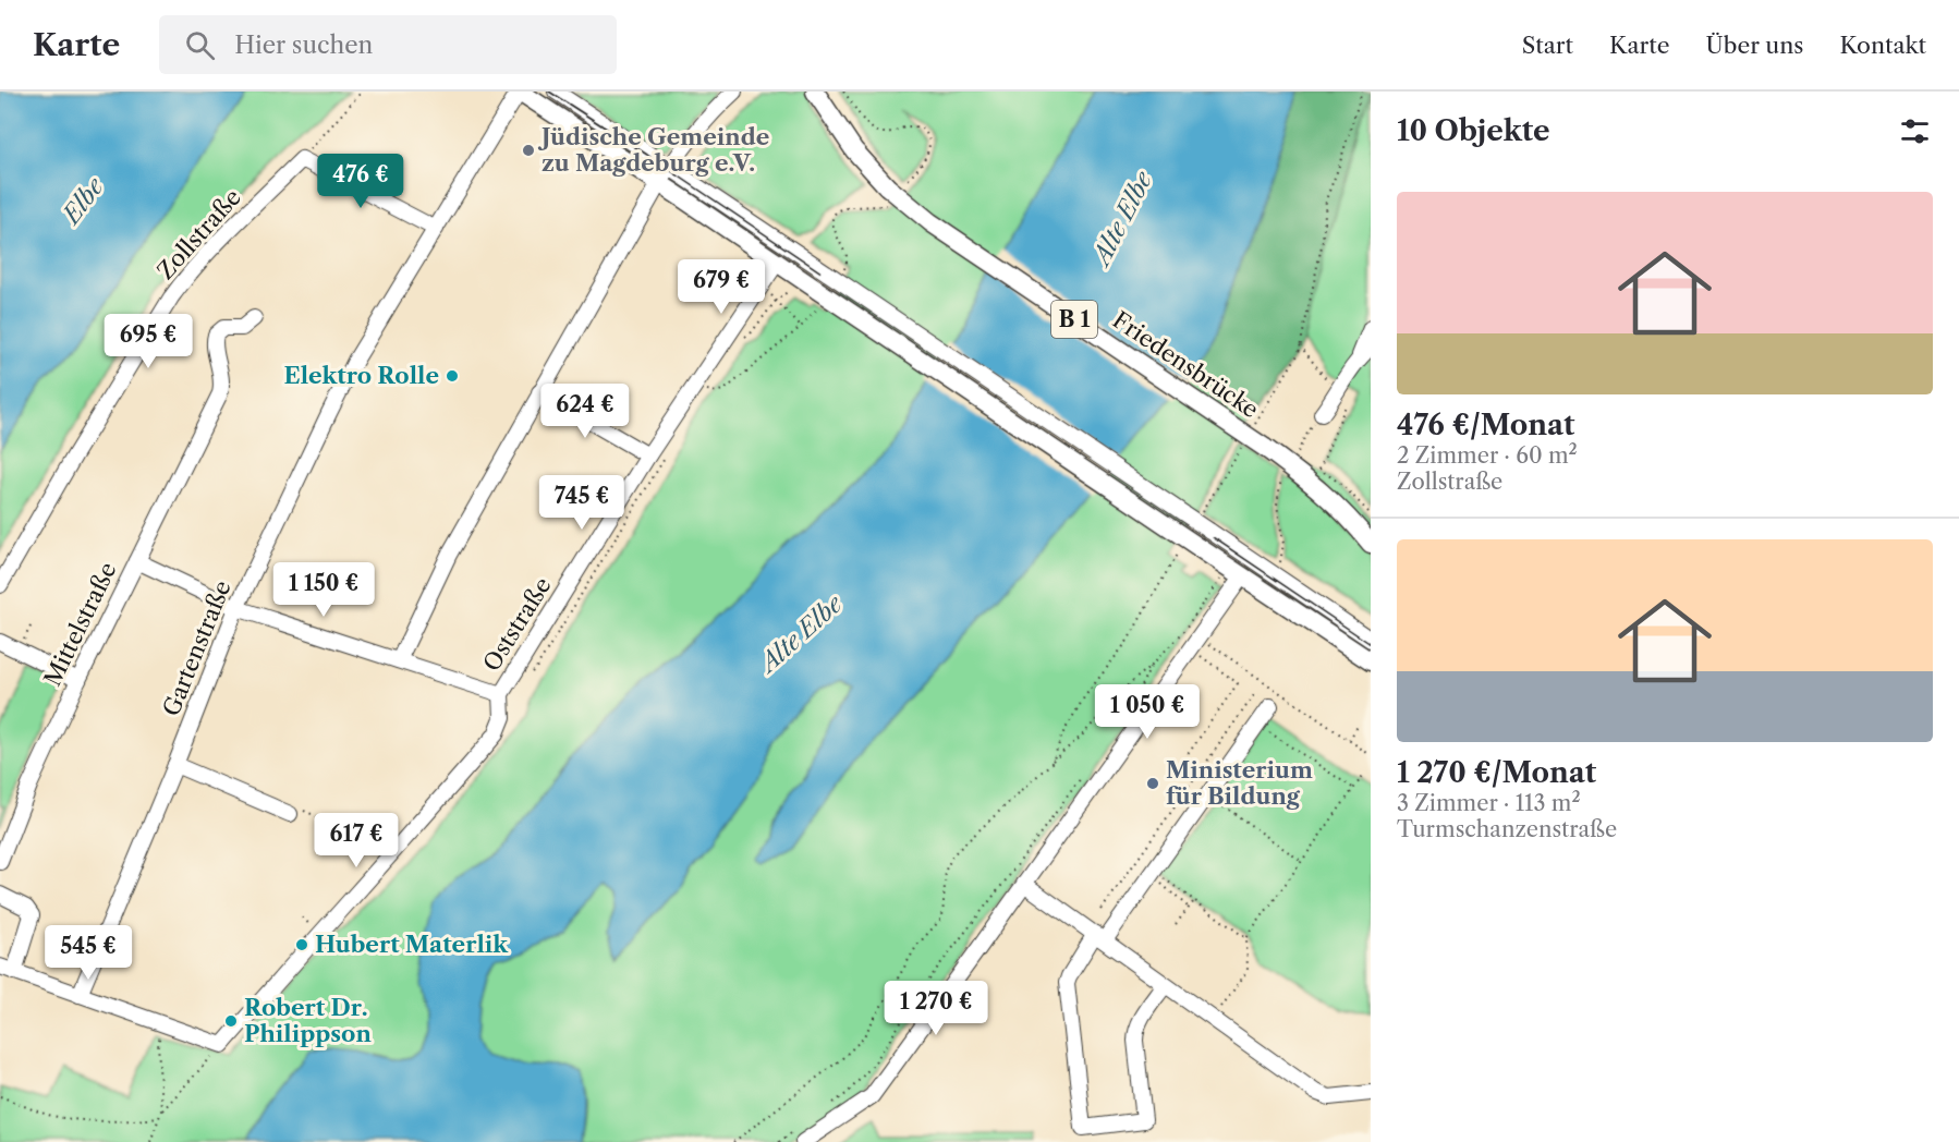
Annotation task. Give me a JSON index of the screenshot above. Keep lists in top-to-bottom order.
{
  "streets": {
    "main road": ["B 1", "Friedensbrücke"],
    "street": [
      "Zollstraße",
      "Mittelstraße",
      "Oststraße",
      "Gartenstraße"
    ]
  },
  "crossings": [
    ["B 1", "Friedensbrücke"]
  ],
  "water": ["Elbe", "Alte Elbe"],
  "places": [
    "Jüdische Gemeinde zu Magdeburg e.V.",
    "Elektro Rolle",
    "Ministerium für Bildung",
    "Hubert Materlik",
    "Robert Dr. Philippson"
  ],
  "page": {
    "header": "Karte",
    "search": "Hier suchen",
    "nav": [
      "Start",
      "Karte",
      "Über uns",
      "Kontakt"
    ],
    "heading": "10 Objekte",
    "price": [
      "476 €",
      "679 €",
      "695 €",
      "624 €",
      "745 €",
      "1 150 €",
      "1 050 €",
      "617 €",
      "545 €",
      "1 270 €"
    ],
    "list": [
      {
        "name": "476 €/Monat",
        "note": "2 Zimmer · 60 m² · Zollstraße"
      },
      {
        "name": "1 270 €/Monat",
        "note": "3 Zimmer · 113 m² · Turmschanzenstraße"
      }
    ]
  }
}
